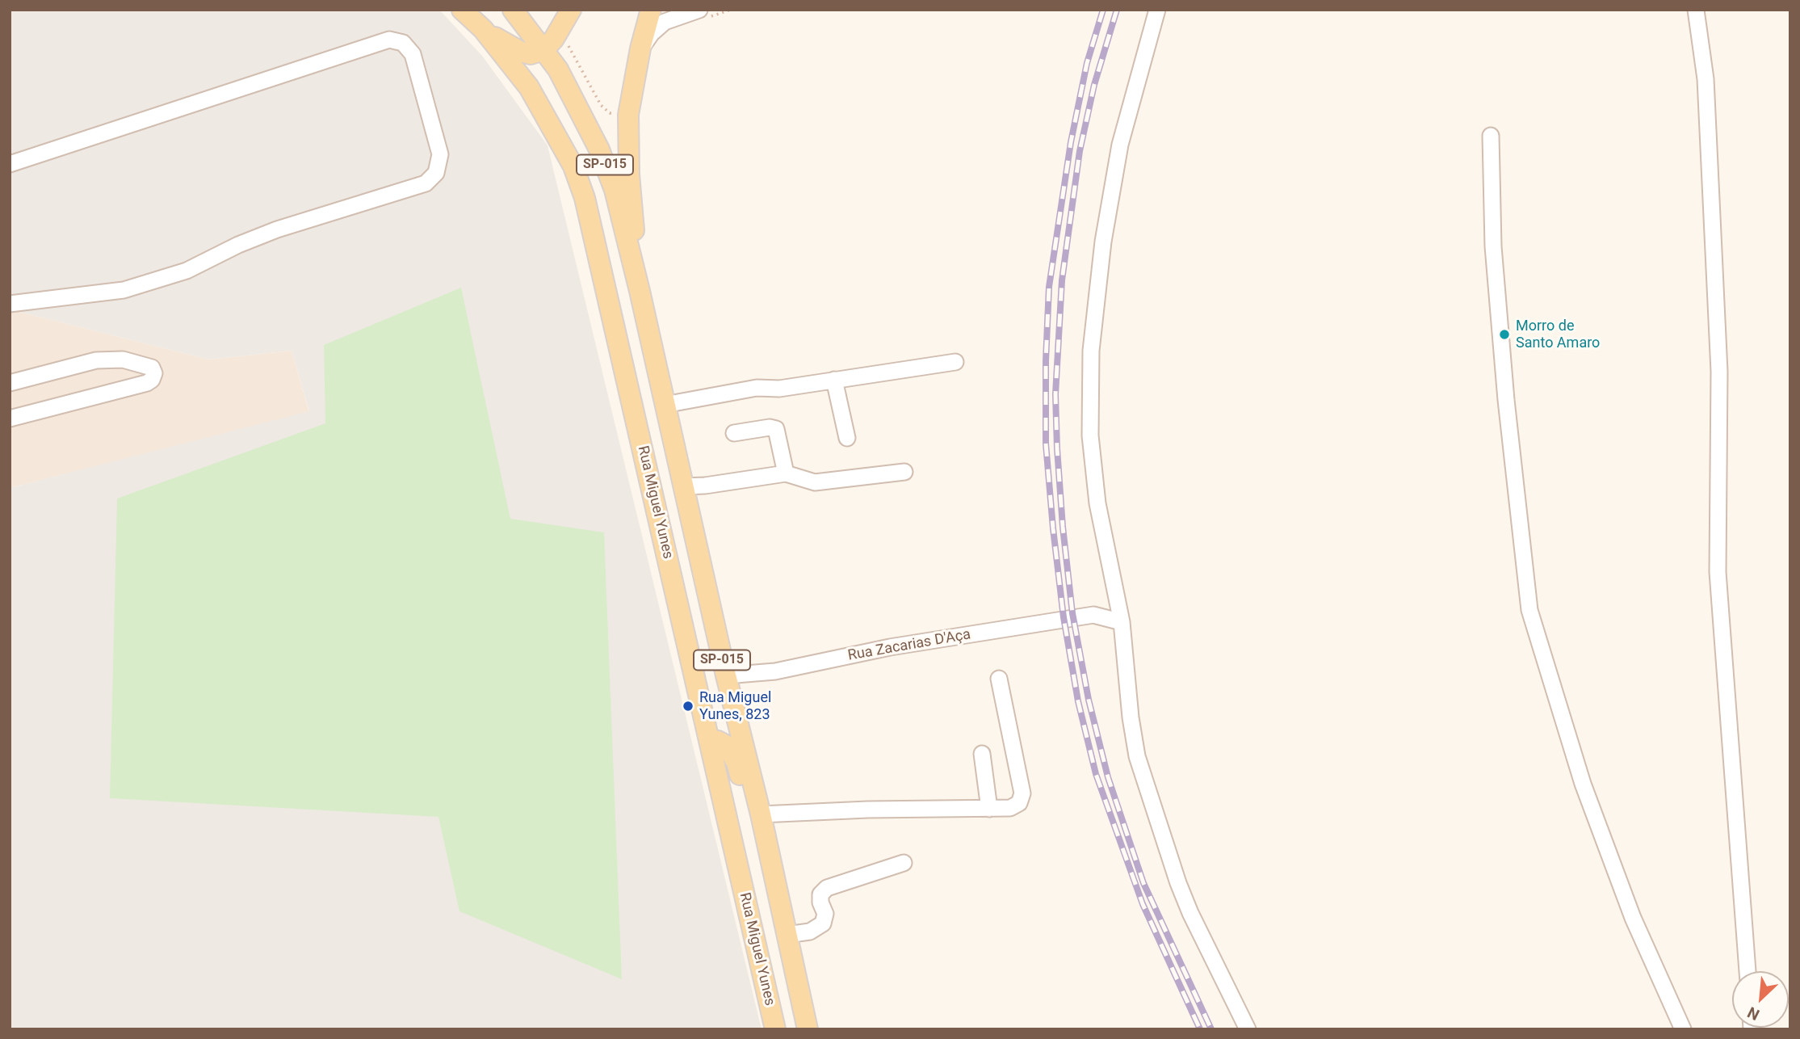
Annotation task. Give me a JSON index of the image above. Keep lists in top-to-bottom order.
{
  "streets": {
    "main road": ["SP-015", "Rua Miguel Yunes"],
    "street": ["Rua Zacarias D'Aça"]
  },
  "crossings": [
    ["SP-015", "Rua Zacarias D'Aça"]
  ],
  "places": ["Morro de Santo Amaro", "Rua Miguel Yunes, 823"],
  "north": "bottom left"
}
